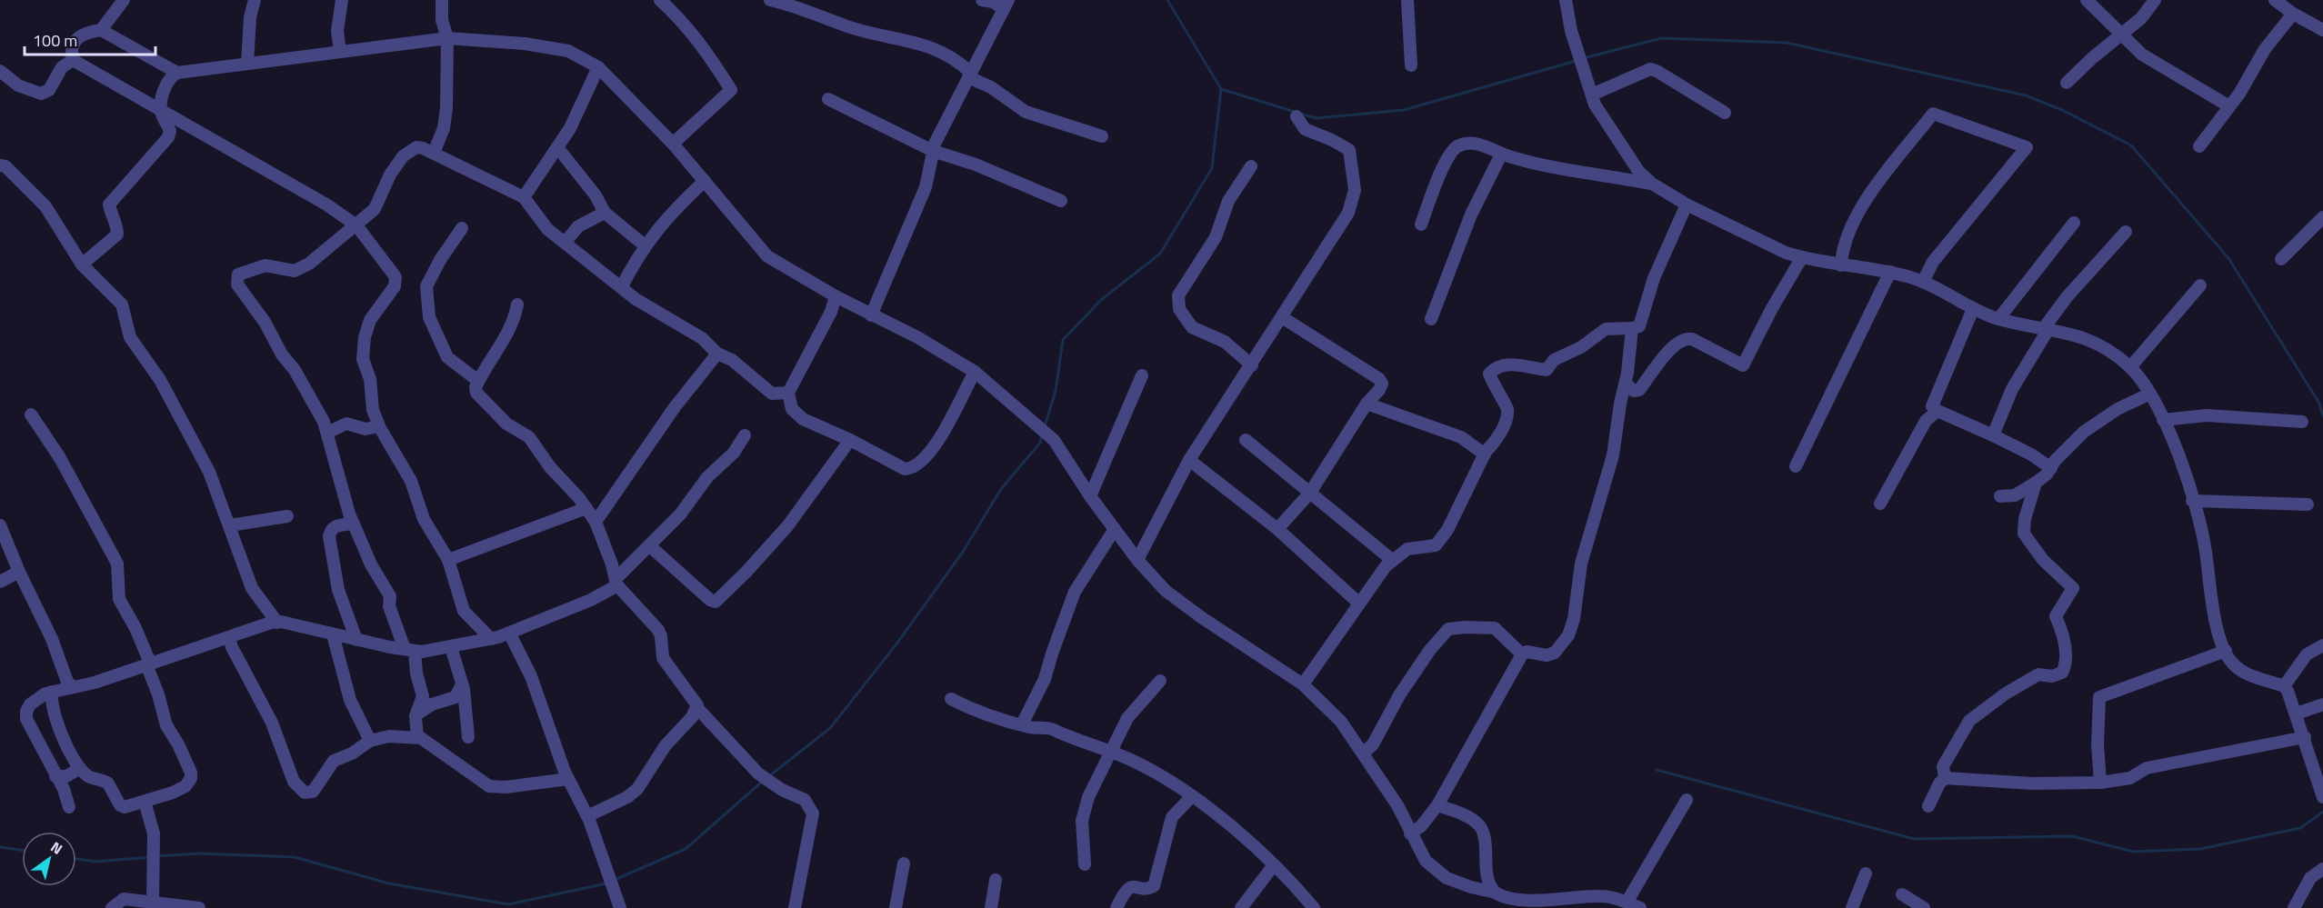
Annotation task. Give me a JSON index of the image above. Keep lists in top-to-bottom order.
{
  "scale_bar": "100 m",
  "north": "top right"
}
